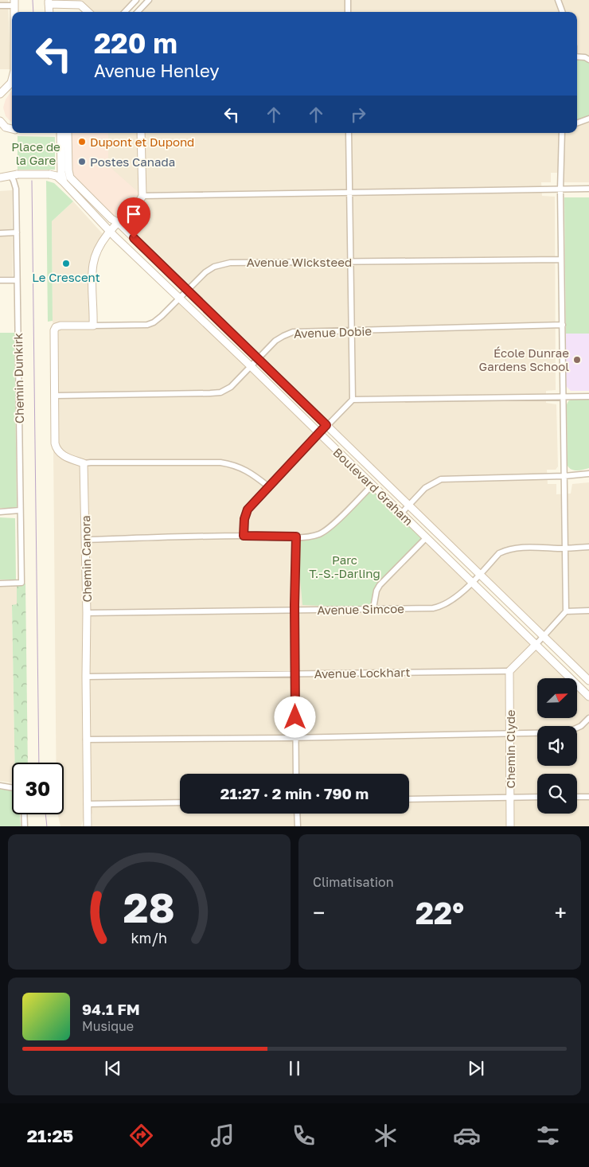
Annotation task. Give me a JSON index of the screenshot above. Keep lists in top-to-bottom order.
{
  "streets": {
    "street": [
      "Avenue Wicksteed",
      "Avenue Dobie",
      "Chemin Dunkirk",
      "Boulevard Graham",
      "Chemin Canora",
      "Avenue Simcoe",
      "Avenue Lockhart",
      "Chemin Clyde"
    ]
  },
  "crossings": [
    ["Avenue Wicksteed", "Avenue Dobie"],
    ["Avenue Wicksteed", "Boulevard Graham"],
    ["Avenue Dobie", "Boulevard Graham"],
    ["Boulevard Graham", "Avenue Simcoe"],
    ["Chemin Canora", "Avenue Simcoe"],
    ["Chemin Canora", "Avenue Lockhart"],
    ["Avenue Lockhart", "Chemin Clyde"]
  ],
  "parks": ["Place de la Gare", "Parc T.-S.-Darling"],
  "places": [
    "Dupont et Dupond",
    "Postes Canada",
    "Le Crescent",
    "École Dunrae Gardens School"
  ],
  "north": "top right",
  "page": {
    "turn": ["220 m", "Avenue Henley"],
    "limit": "30",
    "trip": "21:27 · 2 min · 790 m",
    "tile": "Climatisation",
    "heat": ["−", "22°", "+"],
    "song": ["94.1 FM", "Musique"],
    "tabs": "21:25",
    "gauge": ["28", "km/h"]
  }
}
